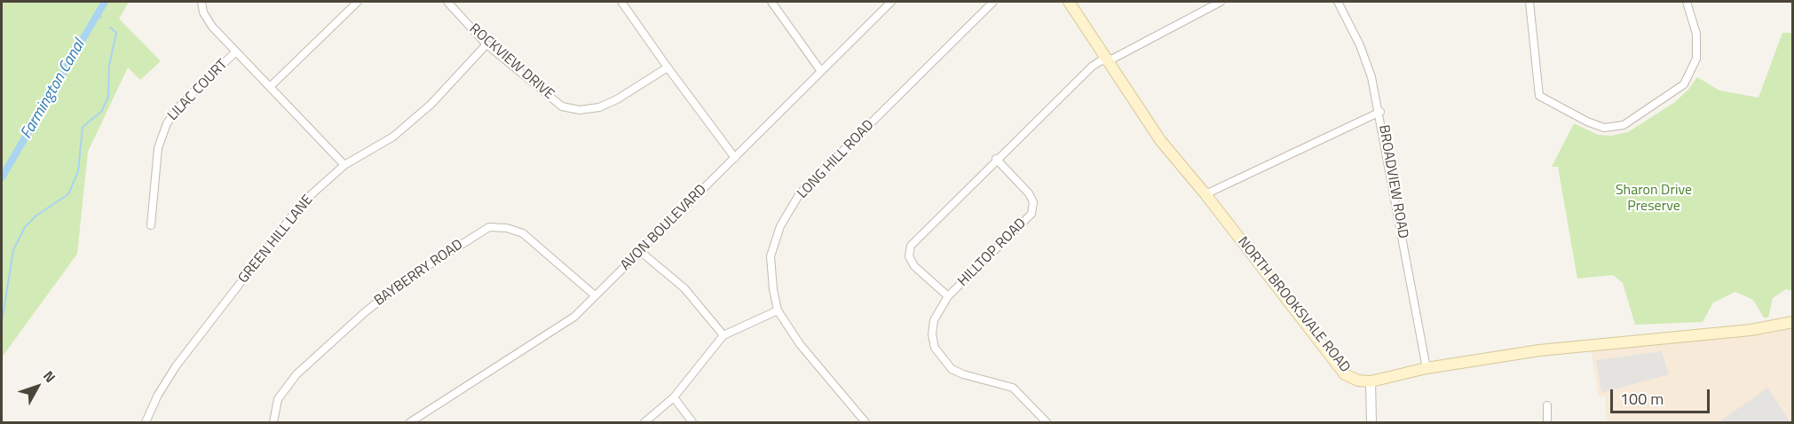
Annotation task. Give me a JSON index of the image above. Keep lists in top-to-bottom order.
{
  "streets": {
    "main road": ["NORTH BROOKSVALE ROAD"],
    "street": [
      "ROCKVIEW DRIVE",
      "LILAC COURT",
      "LONG HILL ROAD",
      "BROADVIEW ROAD",
      "AVON BOULEVARD",
      "GREEN HILL LANE",
      "HILLTOP ROAD",
      "BAYBERRY ROAD"
    ]
  },
  "crossings": [
    ["ROCKVIEW DRIVE", "GREEN HILL LANE"],
    ["BROADVIEW ROAD", "NORTH BROOKSVALE ROAD"],
    ["AVON BOULEVARD", "BAYBERRY ROAD"],
    ["HILLTOP ROAD", "NORTH BROOKSVALE ROAD"]
  ],
  "water": ["Farmington Canal"],
  "parks": ["Sharon Drive Preserve"],
  "scale_bar": "100 m",
  "north": "top right"
}
